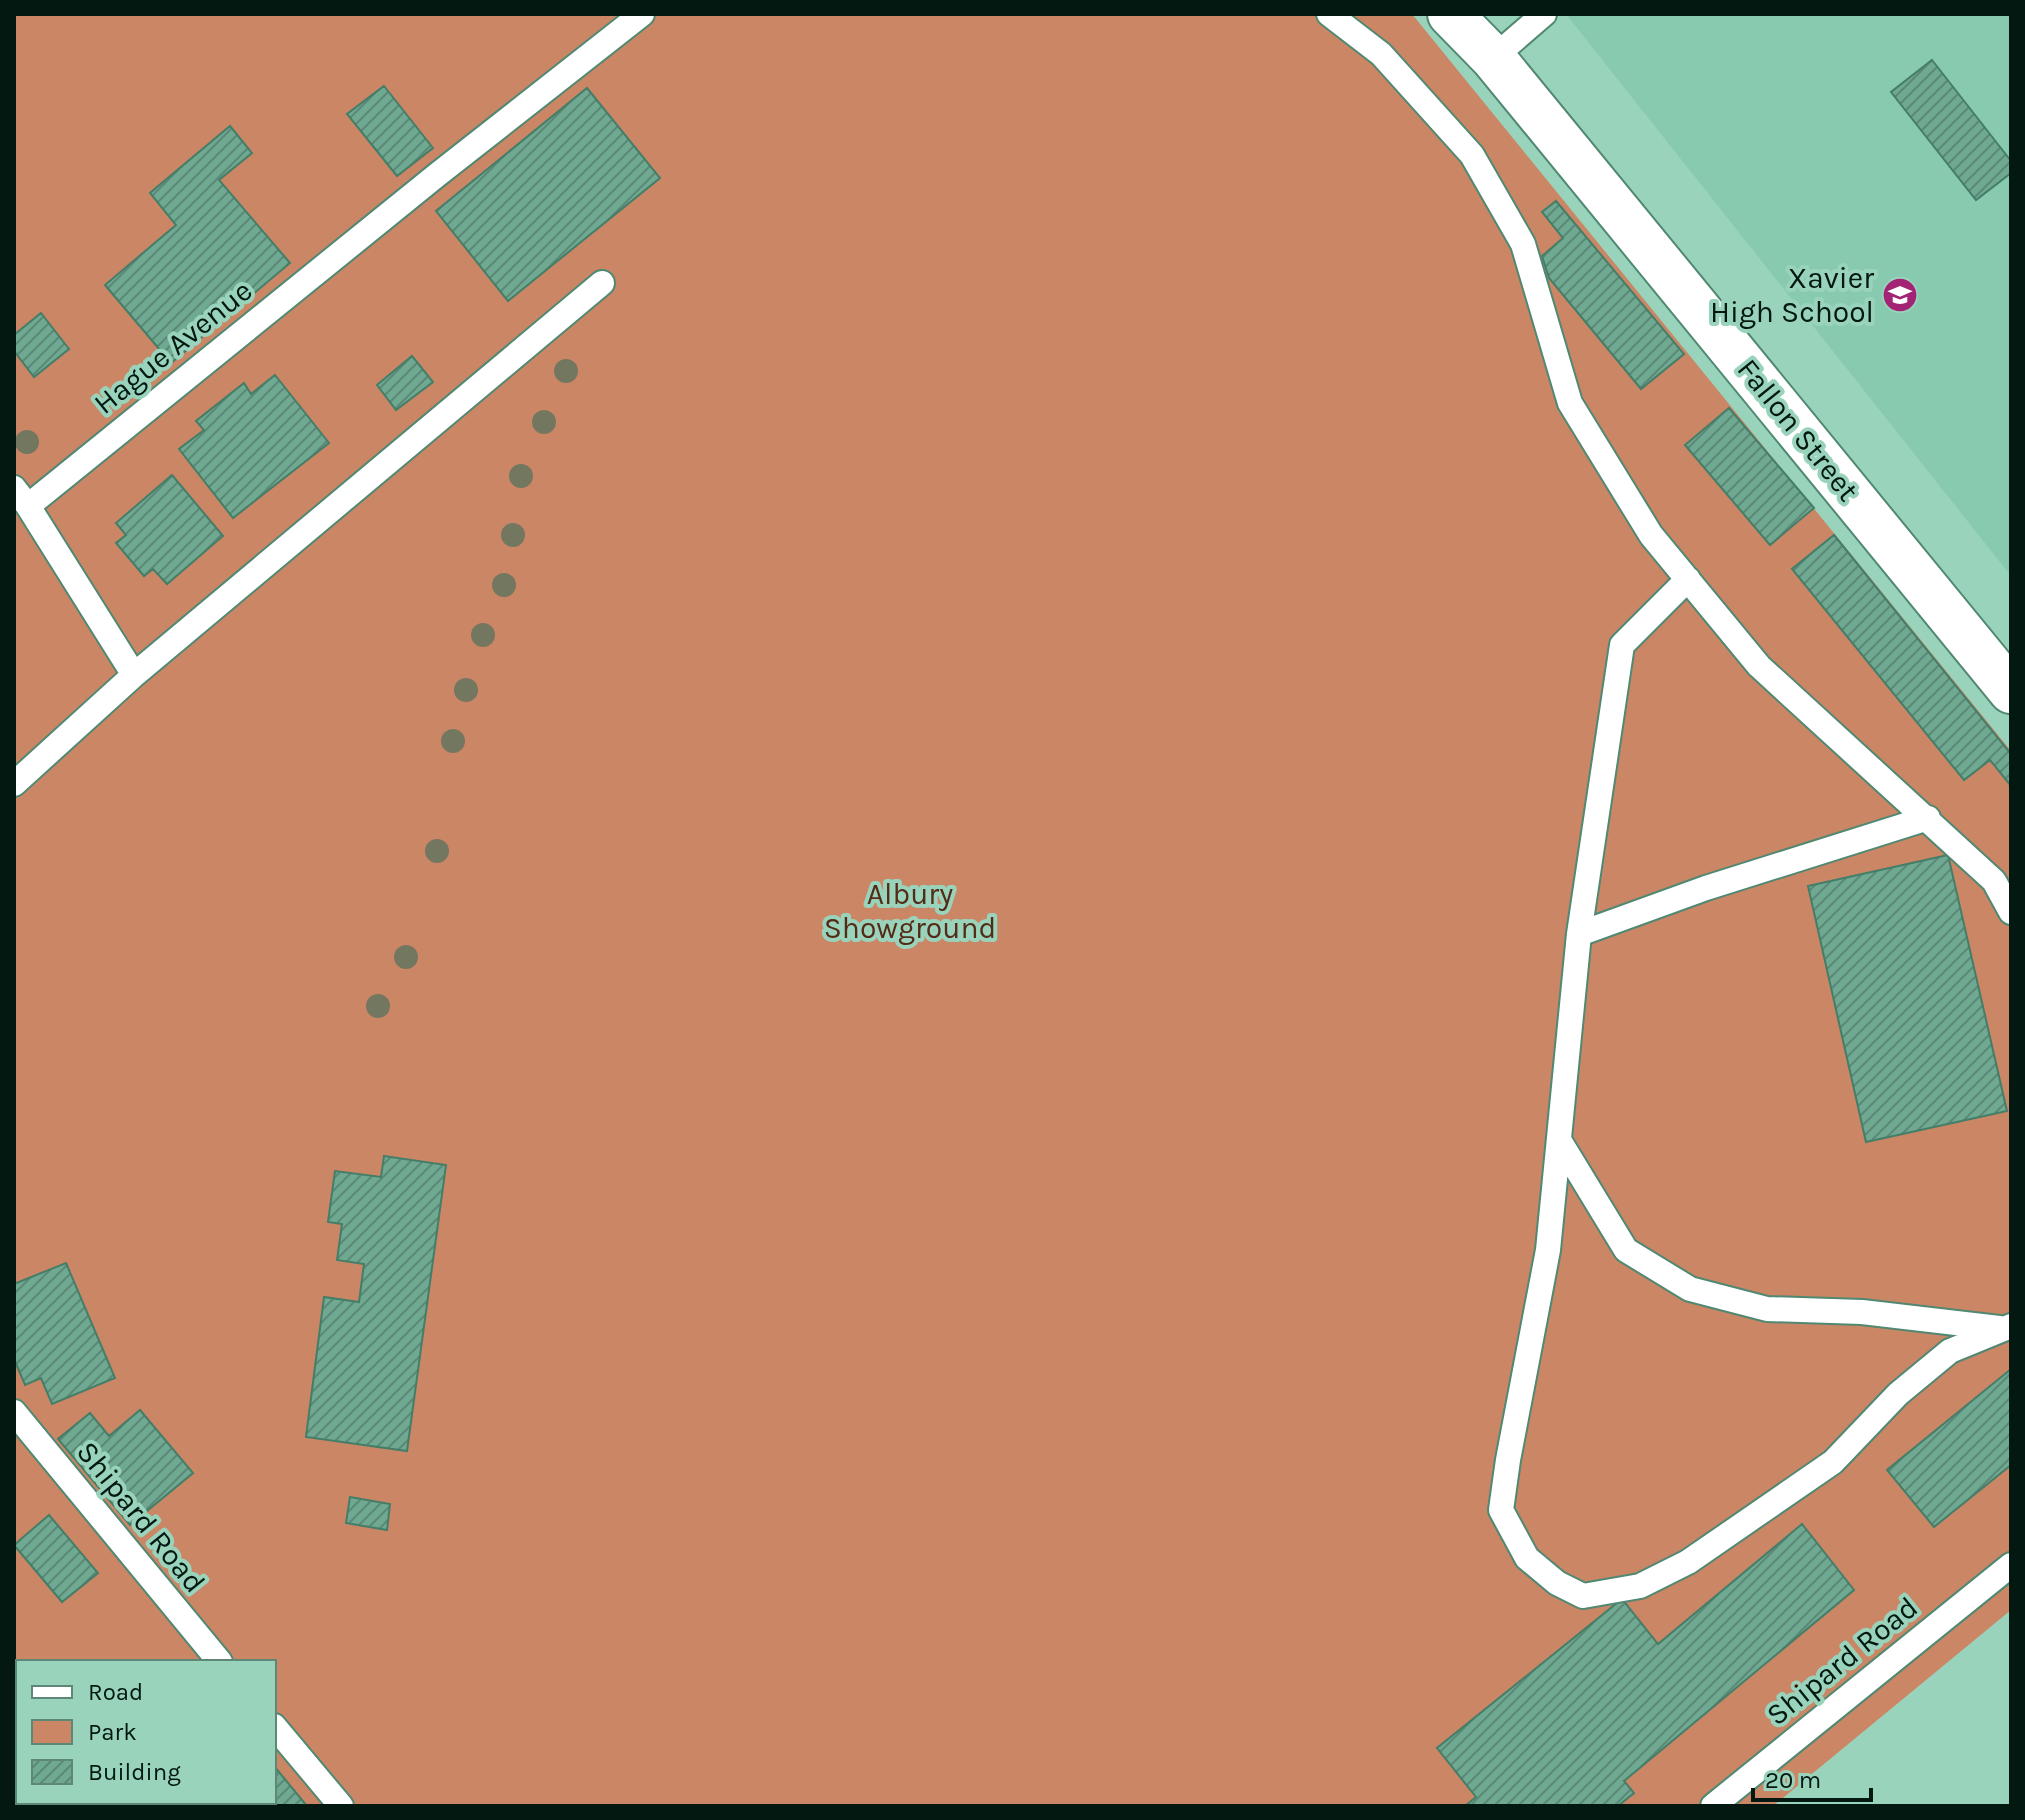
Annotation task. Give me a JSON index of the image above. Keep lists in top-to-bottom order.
{
  "streets": {
    "street": ["Fallon Street"],
    "lane": ["Hague Avenue", "Shipard Road"]
  },
  "parks": ["Albury Showground"],
  "places": {
    "school or university": ["Xavier High School"]
  },
  "legend": ["Road", "Park", "Building"],
  "scale_bar": "20 m"
}
